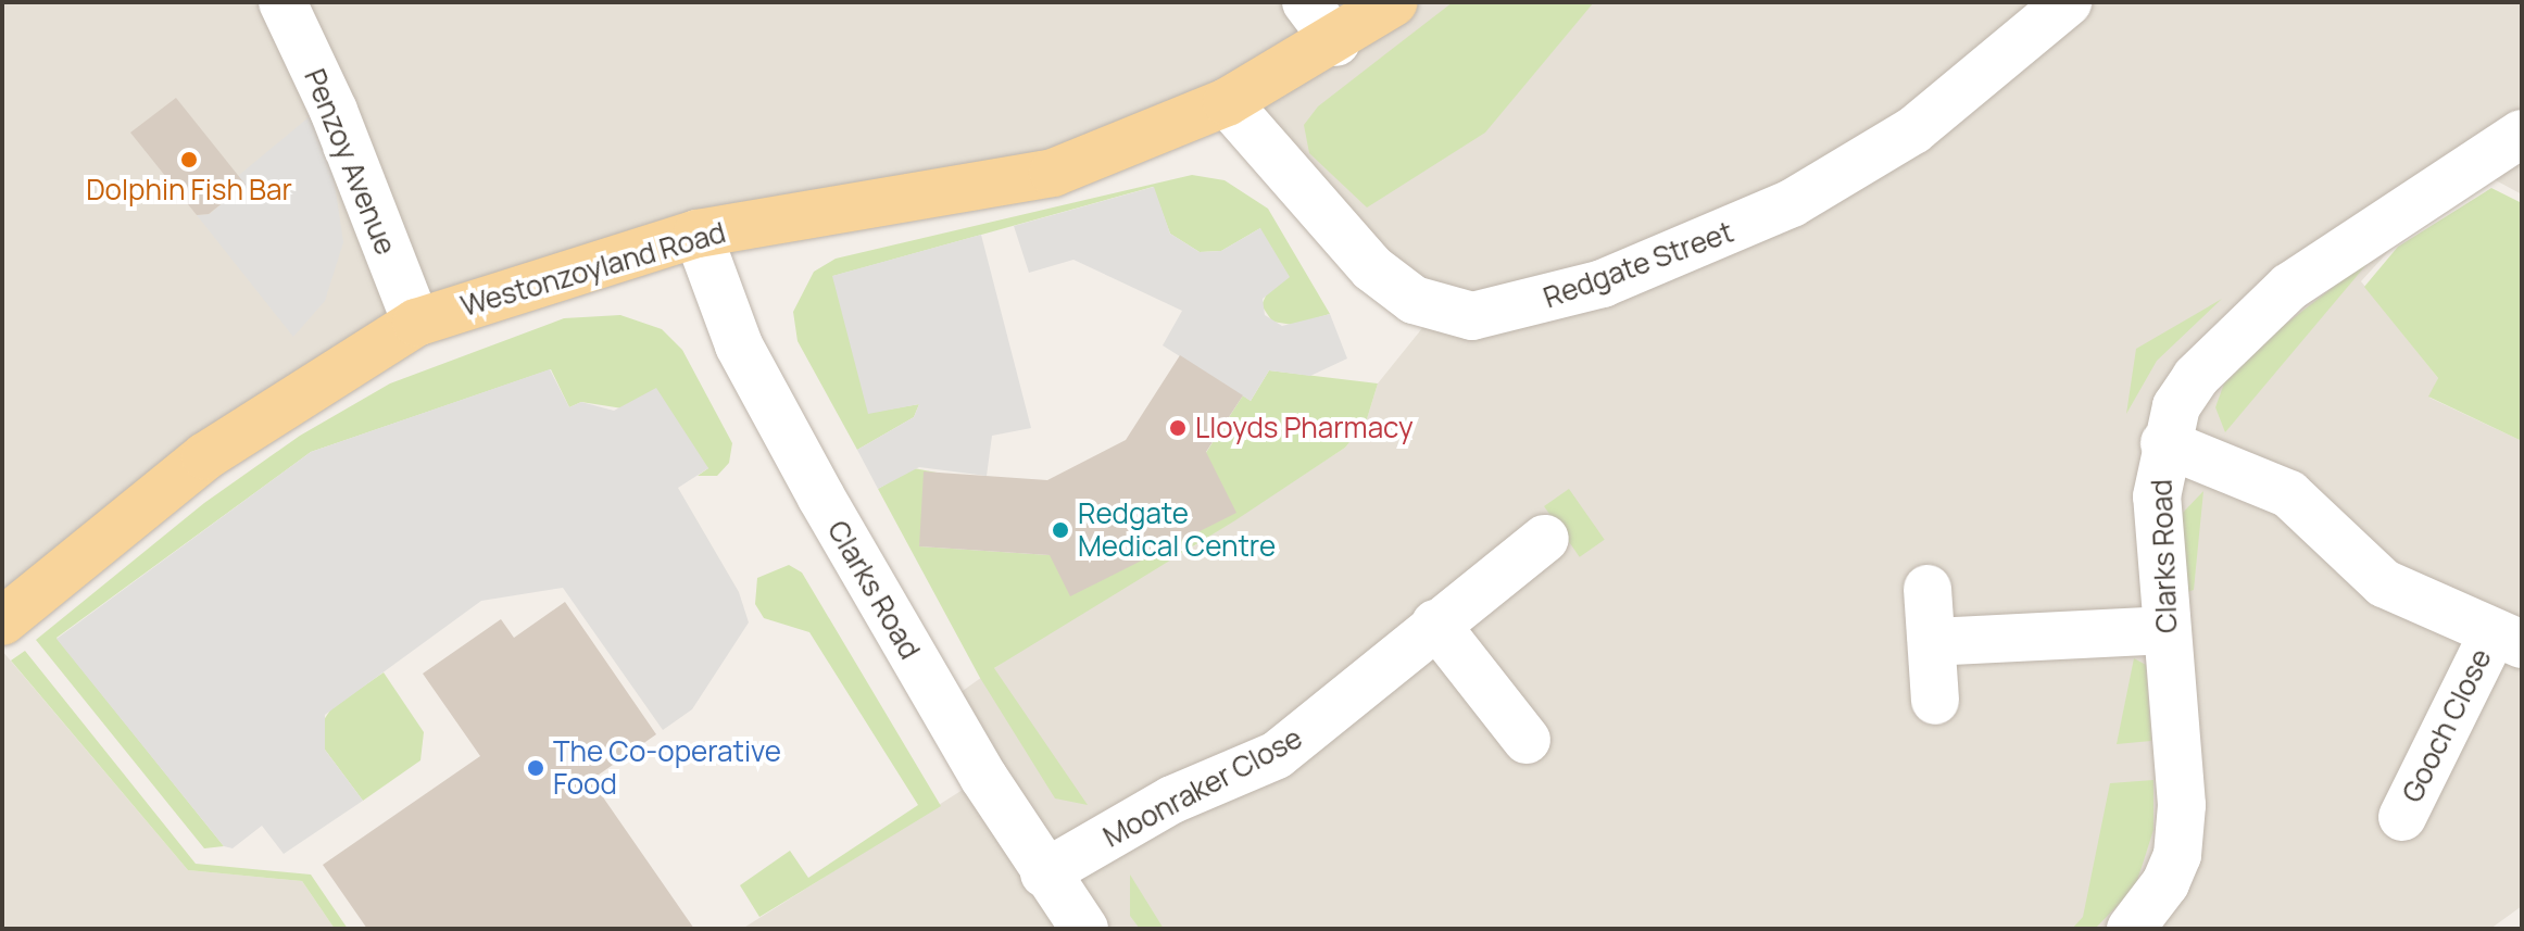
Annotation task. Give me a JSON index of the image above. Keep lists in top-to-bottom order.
{
  "streets": {
    "main road": ["Westonzoyland Road"],
    "street": [
      "Penzoy Avenue",
      "Redgate Street",
      "Clarks Road",
      "Gooch Close",
      "Moonraker Close"
    ]
  },
  "crossings": [
    ["Penzoy Avenue", "Westonzoyland Road"],
    ["Redgate Street", "Westonzoyland Road"],
    ["Westonzoyland Road", "Clarks Road"],
    ["Clarks Road", "Gooch Close"],
    ["Clarks Road", "Moonraker Close"]
  ],
  "places": [
    "Dolphin Fish Bar",
    "Lloyds Pharmacy",
    "Redgate Medical Centre",
    "The Co-operative Food"
  ]
}
